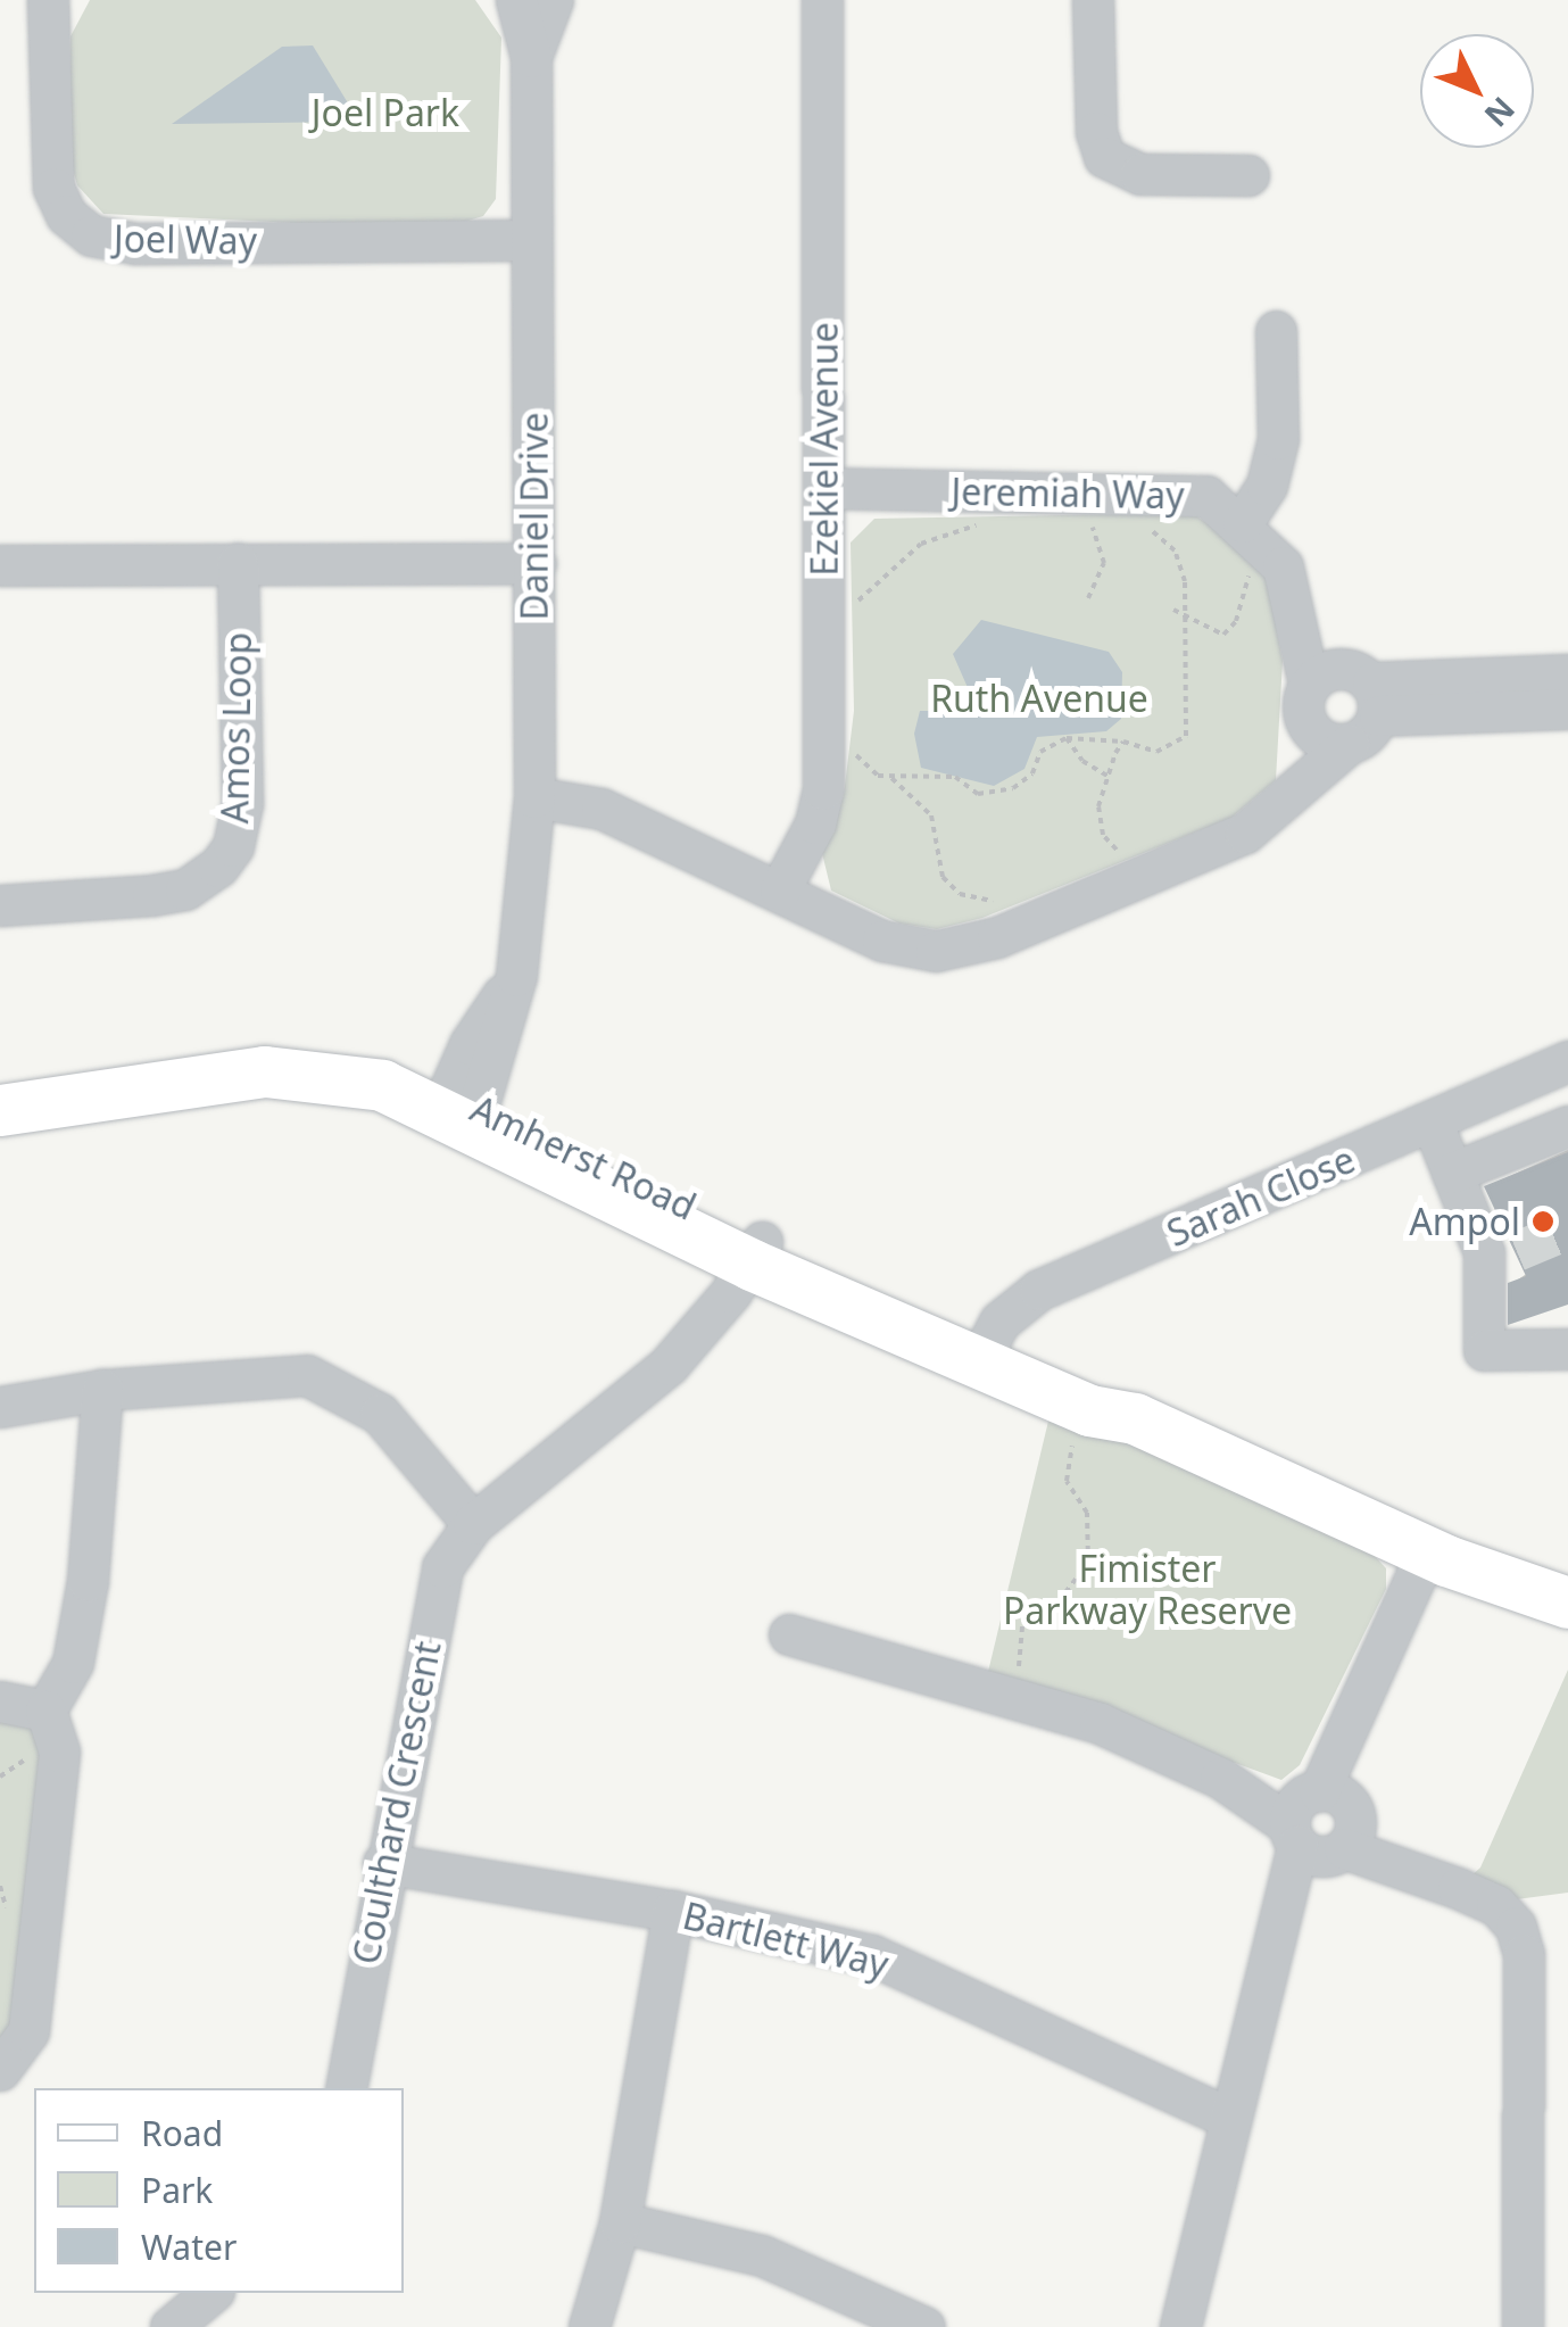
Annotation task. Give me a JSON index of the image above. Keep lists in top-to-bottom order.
{
  "streets": {
    "main road": ["Amherst Road"],
    "street": [
      "Joel Way",
      "Ezekiel Avenue",
      "Jeremiah Way",
      "Daniel Drive",
      "Amos Loop",
      "Sarah Close",
      "Coulthard Crescent",
      "Bartlett Way"
    ]
  },
  "crossings": [
    ["Joel Way", "Daniel Drive"],
    ["Ezekiel Avenue", "Jeremiah Way"],
    ["Daniel Drive", "Amherst Road"],
    ["Amherst Road", "Sarah Close"],
    ["Amherst Road", "Coulthard Crescent"],
    ["Coulthard Crescent", "Bartlett Way"]
  ],
  "parks": ["Joel Park", "Ruth Avenue", "Fimister Parkway Reserve"],
  "places": ["Ampol"],
  "legend": ["Road", "Park", "Water"],
  "north": "bottom right"
}
